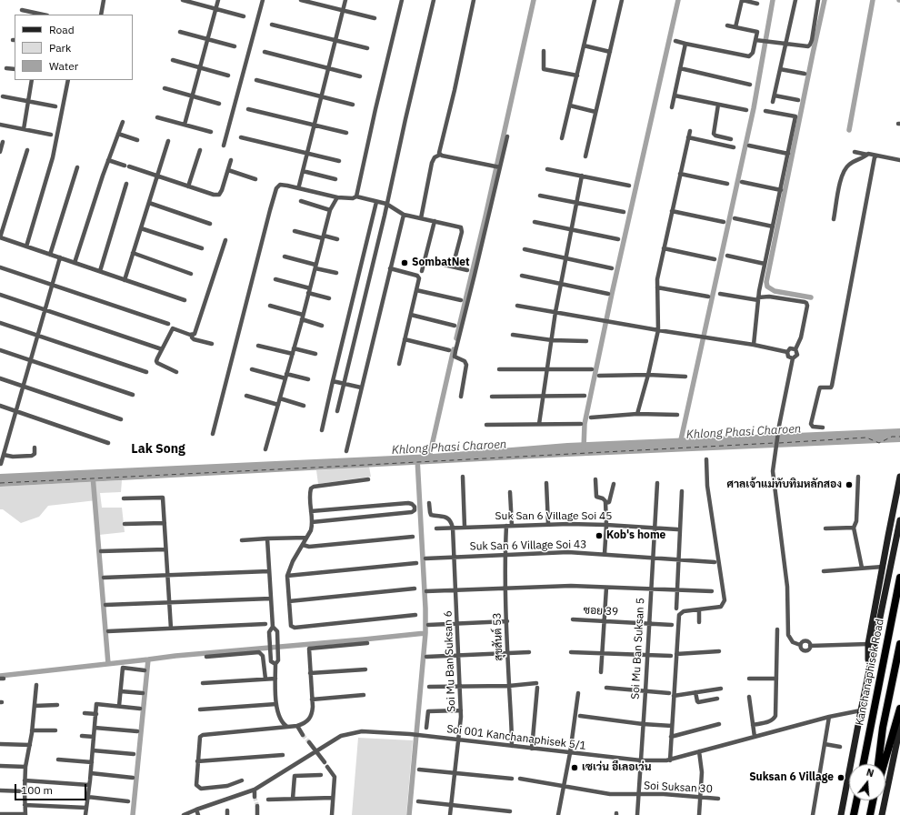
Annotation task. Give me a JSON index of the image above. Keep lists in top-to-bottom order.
{
  "streets": {
    "highway": ["Kanchanaphisek Road"],
    "street": [
      "Suk San 6 Village Soi 45",
      "Suk San 6 Village Soi 43",
      "ซอย 39",
      "สุขสันต์ 53",
      "Soi Mu Ban Suksan 5",
      "Soi Mu Ban Suksan 6",
      "Soi 001 Kanchanaphisek 5/1",
      "Soi Suksan 30"
    ]
  },
  "crossings": [
    ["Suk San 6 Village Soi 45", "สุขสันต์ 53"],
    ["Suk San 6 Village Soi 45", "Soi Mu Ban Suksan 5"],
    ["Suk San 6 Village Soi 45", "Soi Mu Ban Suksan 6"],
    ["Suk San 6 Village Soi 43", "สุขสันต์ 53"],
    ["Suk San 6 Village Soi 43", "Soi Mu Ban Suksan 5"],
    ["Suk San 6 Village Soi 43", "Soi Mu Ban Suksan 6"],
    ["ซอย 39", "Soi Mu Ban Suksan 5"],
    ["สุขสันต์ 53", "Soi 001 Kanchanaphisek 5/1"],
    ["Soi Mu Ban Suksan 5", "Soi 001 Kanchanaphisek 5/1"],
    ["Soi Mu Ban Suksan 5", "Soi Suksan 30"],
    ["Soi Mu Ban Suksan 6", "Soi 001 Kanchanaphisek 5/1"]
  ],
  "districts": ["Lak Song"],
  "water": ["Khlong Phasi Charoen"],
  "places": [
    "SombatNet",
    "ศาลเจ้าแม่ทับทิมหลักสอง",
    "Kob's home",
    "เซเว่น อีเลอเว่น",
    "Suksan 6 Village"
  ],
  "legend": ["Road", "Park", "Water"],
  "scale_bar": "100 m",
  "north": "top"
}
